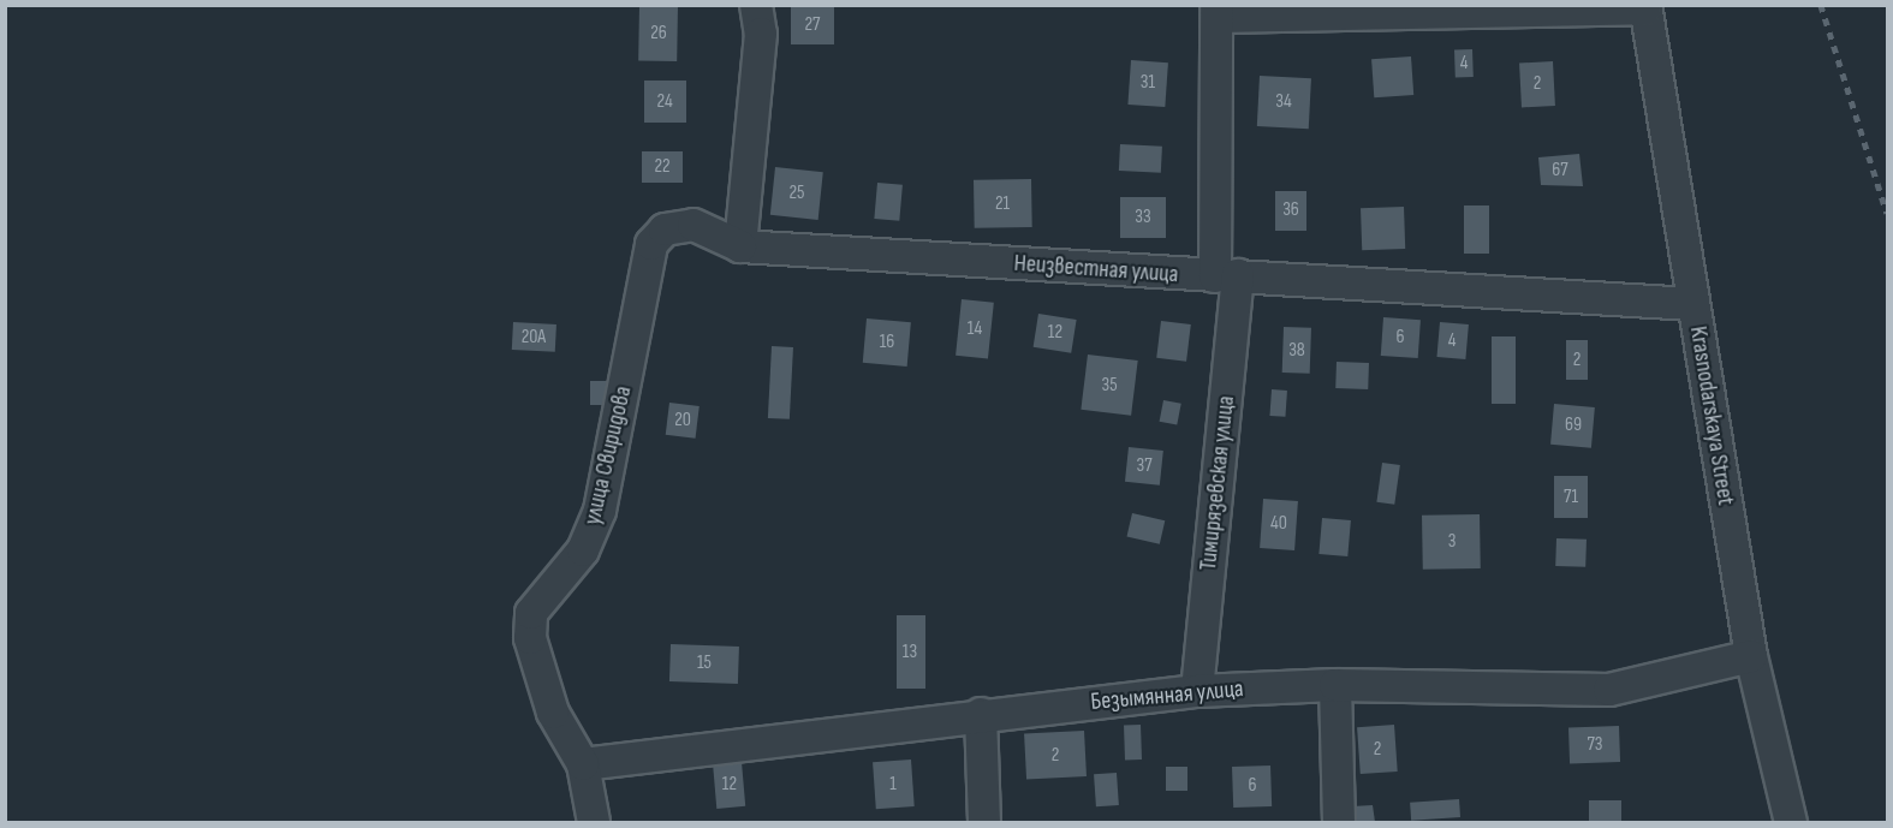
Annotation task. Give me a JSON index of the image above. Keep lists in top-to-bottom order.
{
  "streets": {
    "street": [
      "Неизвестная улица",
      "Krasnodarskaya Street",
      "улица Свиридова",
      "Тимирязевская улица",
      "Безымянная улица"
    ]
  },
  "crossings": [
    ["Неизвестная улица", "Krasnodarskaya Street"],
    ["Неизвестная улица", "улица Свиридова"],
    ["Неизвестная улица", "Тимирязевская улица"],
    ["Krasnodarskaya Street", "Безымянная улица"],
    ["улица Свиридова", "Безымянная улица"],
    ["Тимирязевская улица", "Безымянная улица"]
  ],
  "house_numbers": [
    "27",
    "26",
    "4",
    "31",
    "2",
    "24",
    "34",
    "22",
    "67",
    "25",
    "21",
    "36",
    "33",
    "14",
    "12",
    "20А",
    "6",
    "4",
    "16",
    "38",
    "2",
    "35",
    "20",
    "69",
    "37",
    "71",
    "40",
    "3",
    "13",
    "15",
    "73",
    "2",
    "2",
    "12",
    "1",
    "6"
  ]
}
